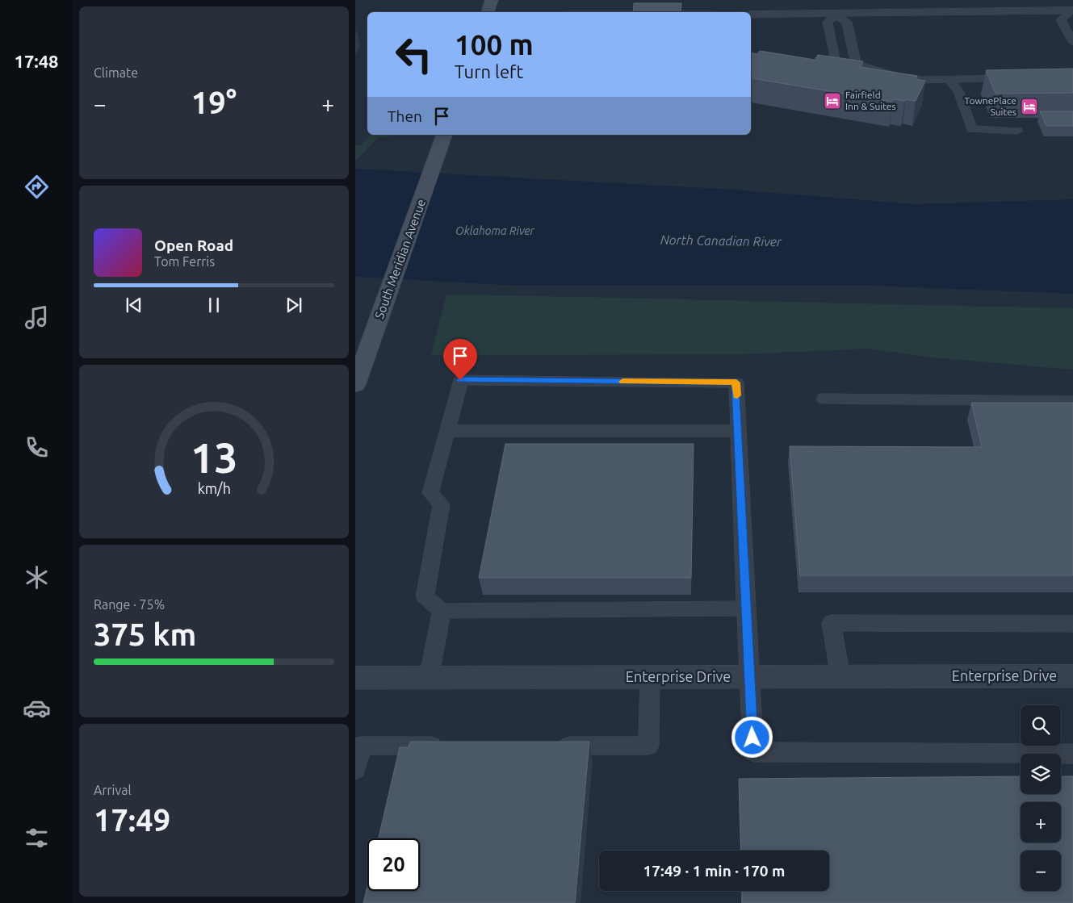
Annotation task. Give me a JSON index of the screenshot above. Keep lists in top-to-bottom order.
{
  "streets": {
    "main road": ["South Meridian Avenue"],
    "street": ["Enterprise Drive"]
  },
  "water": ["Oklahoma River", "North Canadian River"],
  "places": {
    "hotel": ["Fairfield Inn & Suites", "TownePlace Suites"]
  },
  "page": {
    "tabs": "17:48",
    "tile": [
      "Climate",
      ["Range · 75%", "375 km"],
      ["Arrival", "17:49"]
    ],
    "turn": ["100 m", "Turn left"],
    "heat": ["−", "19°", "+"],
    "then": "Then",
    "song": ["Open Road", "Tom Ferris"],
    "map_buttons": ["+", "−"],
    "limit": "20",
    "trip": "17:49 · 1 min · 170 m",
    "gauge": ["13", "km/h"]
  }
}
